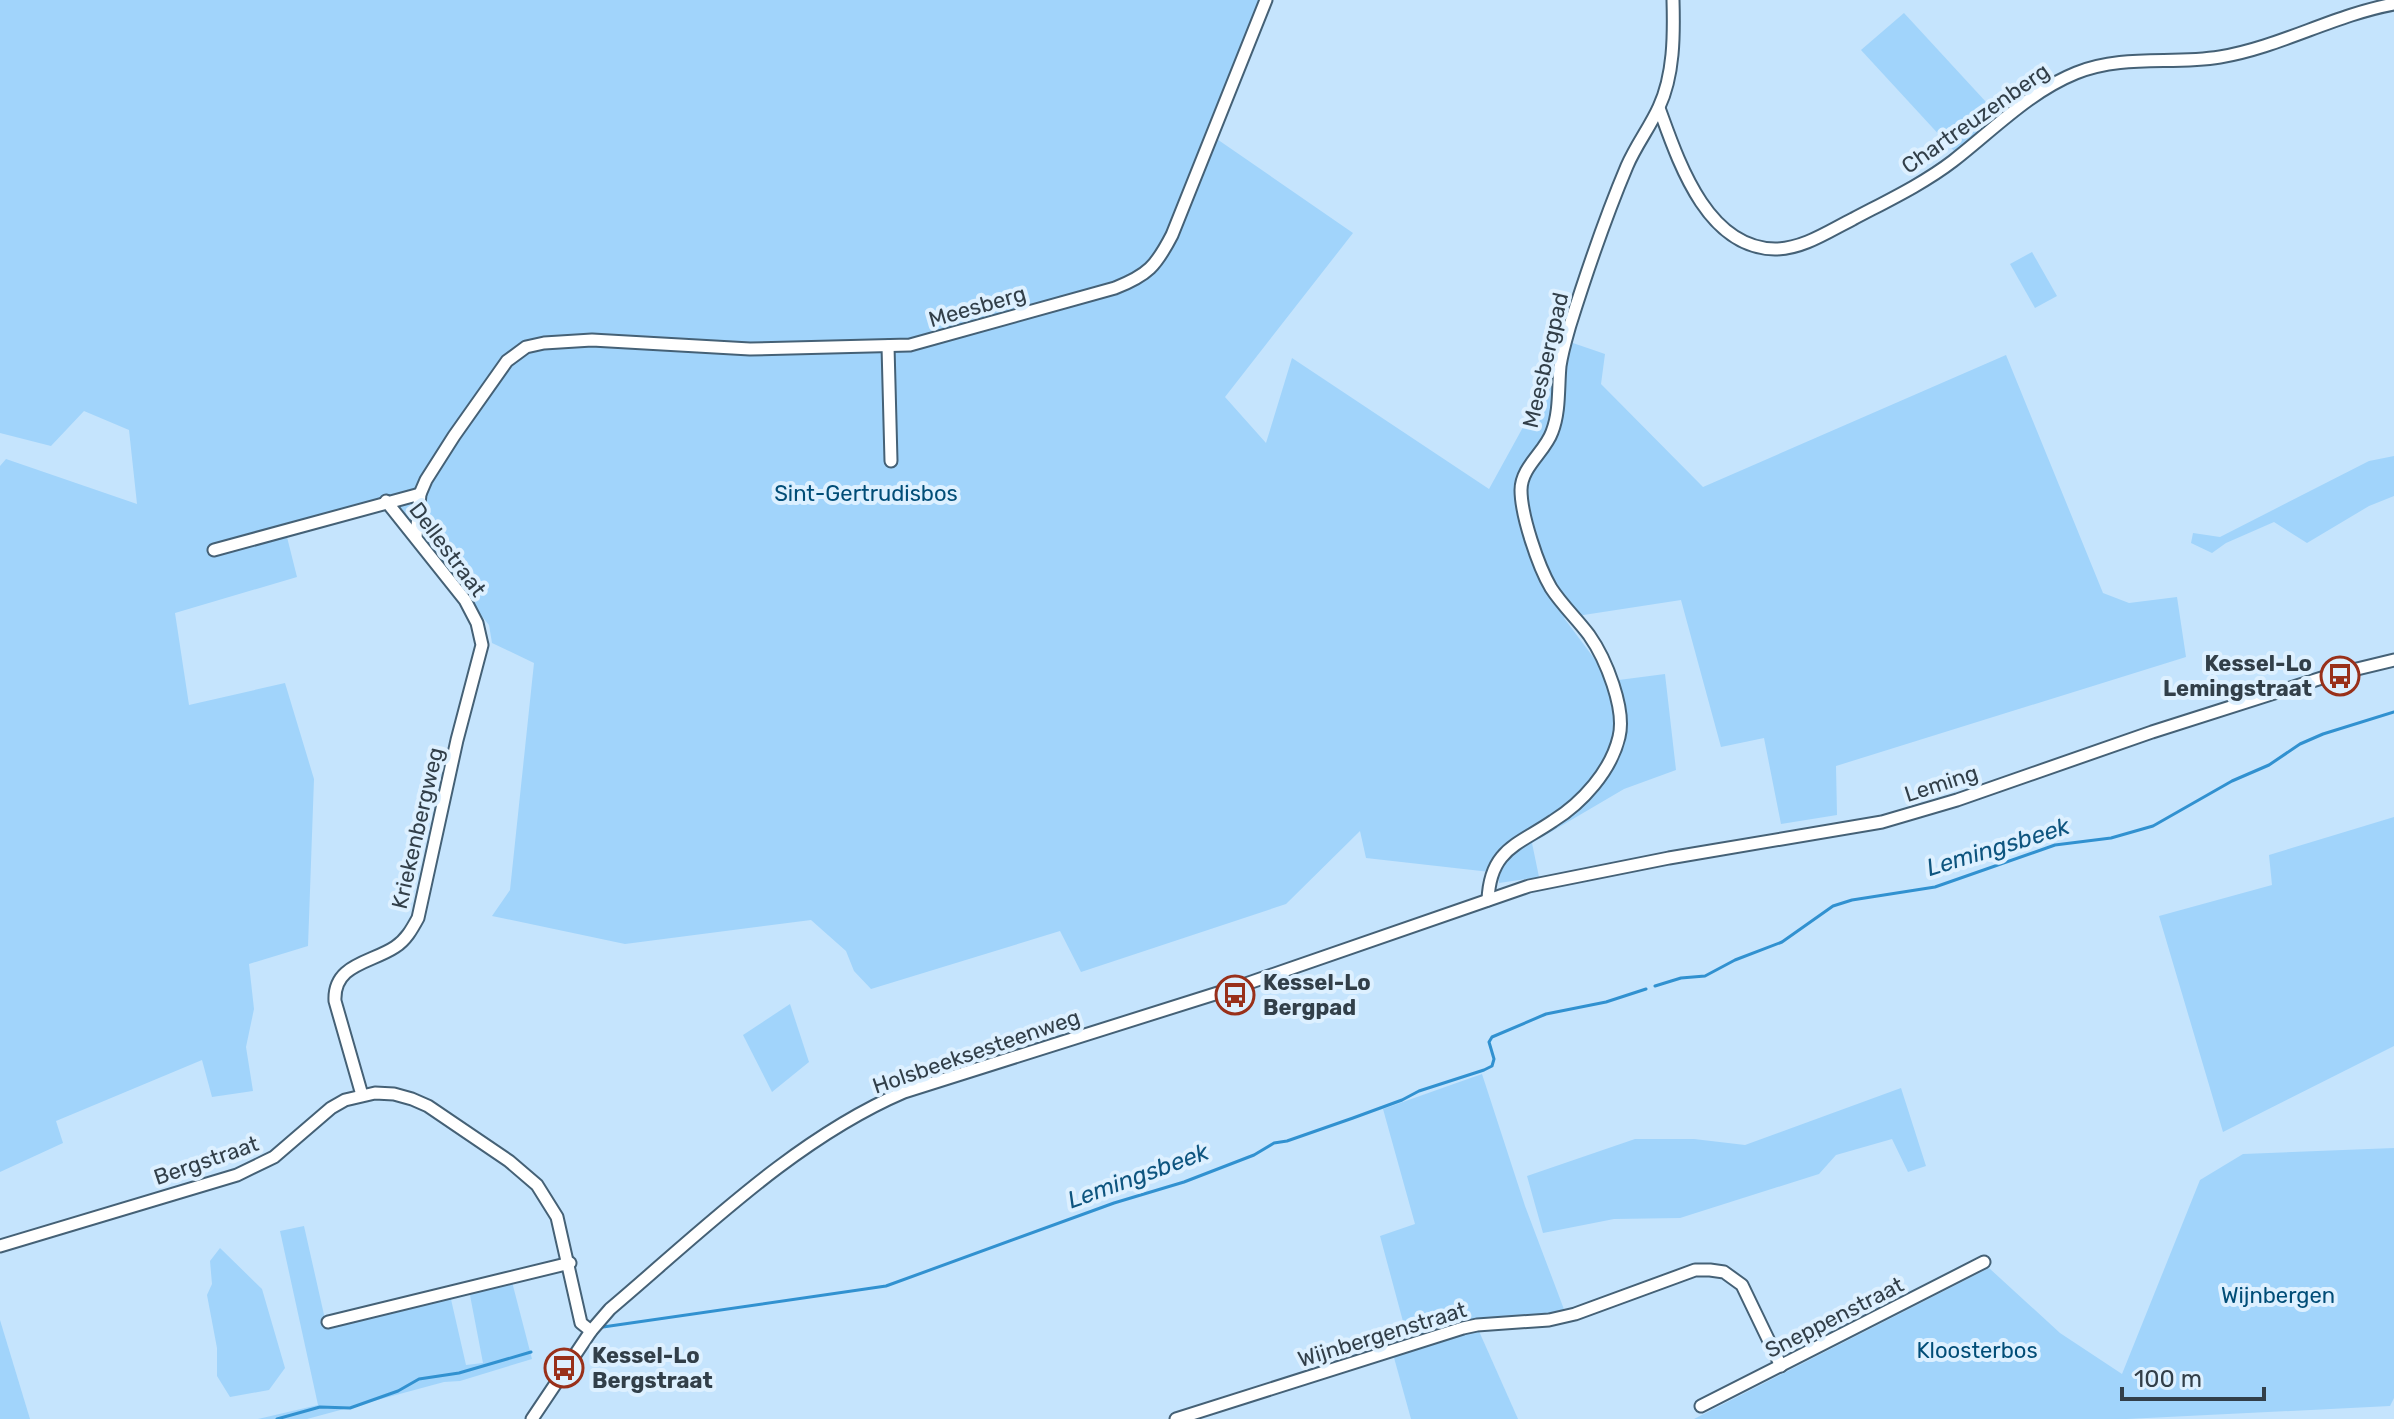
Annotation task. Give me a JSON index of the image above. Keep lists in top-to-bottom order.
{
  "streets": {
    "street": [
      "Chartreuzenberg",
      "Meesberg",
      "Meesbergpad",
      "Dellestraat",
      "Leming",
      "Kriekenbergweg",
      "Holsbeeksesteenweg",
      "Bergstraat",
      "Sneppenstraat",
      "Wijnbergenstraat"
    ]
  },
  "crossings": [
    ["Chartreuzenberg", "Meesbergpad"],
    ["Meesberg", "Dellestraat"],
    ["Meesbergpad", "Leming"],
    ["Meesbergpad", "Holsbeeksesteenweg"],
    ["Dellestraat", "Kriekenbergweg"],
    ["Leming", "Holsbeeksesteenweg"],
    ["Kriekenbergweg", "Bergstraat"],
    ["Holsbeeksesteenweg", "Bergstraat"],
    ["Sneppenstraat", "Wijnbergenstraat"]
  ],
  "water": ["Lemingsbeek"],
  "parks": ["Sint-Gertrudisbos", "Wijnbergen", "Kloosterbos"],
  "places": {
    "bus stop": ["Kessel-Lo Lemingstraat", "Kessel-Lo Bergpad", "Kessel-Lo Bergstraat"]
  },
  "scale_bar": "100 m"
}
